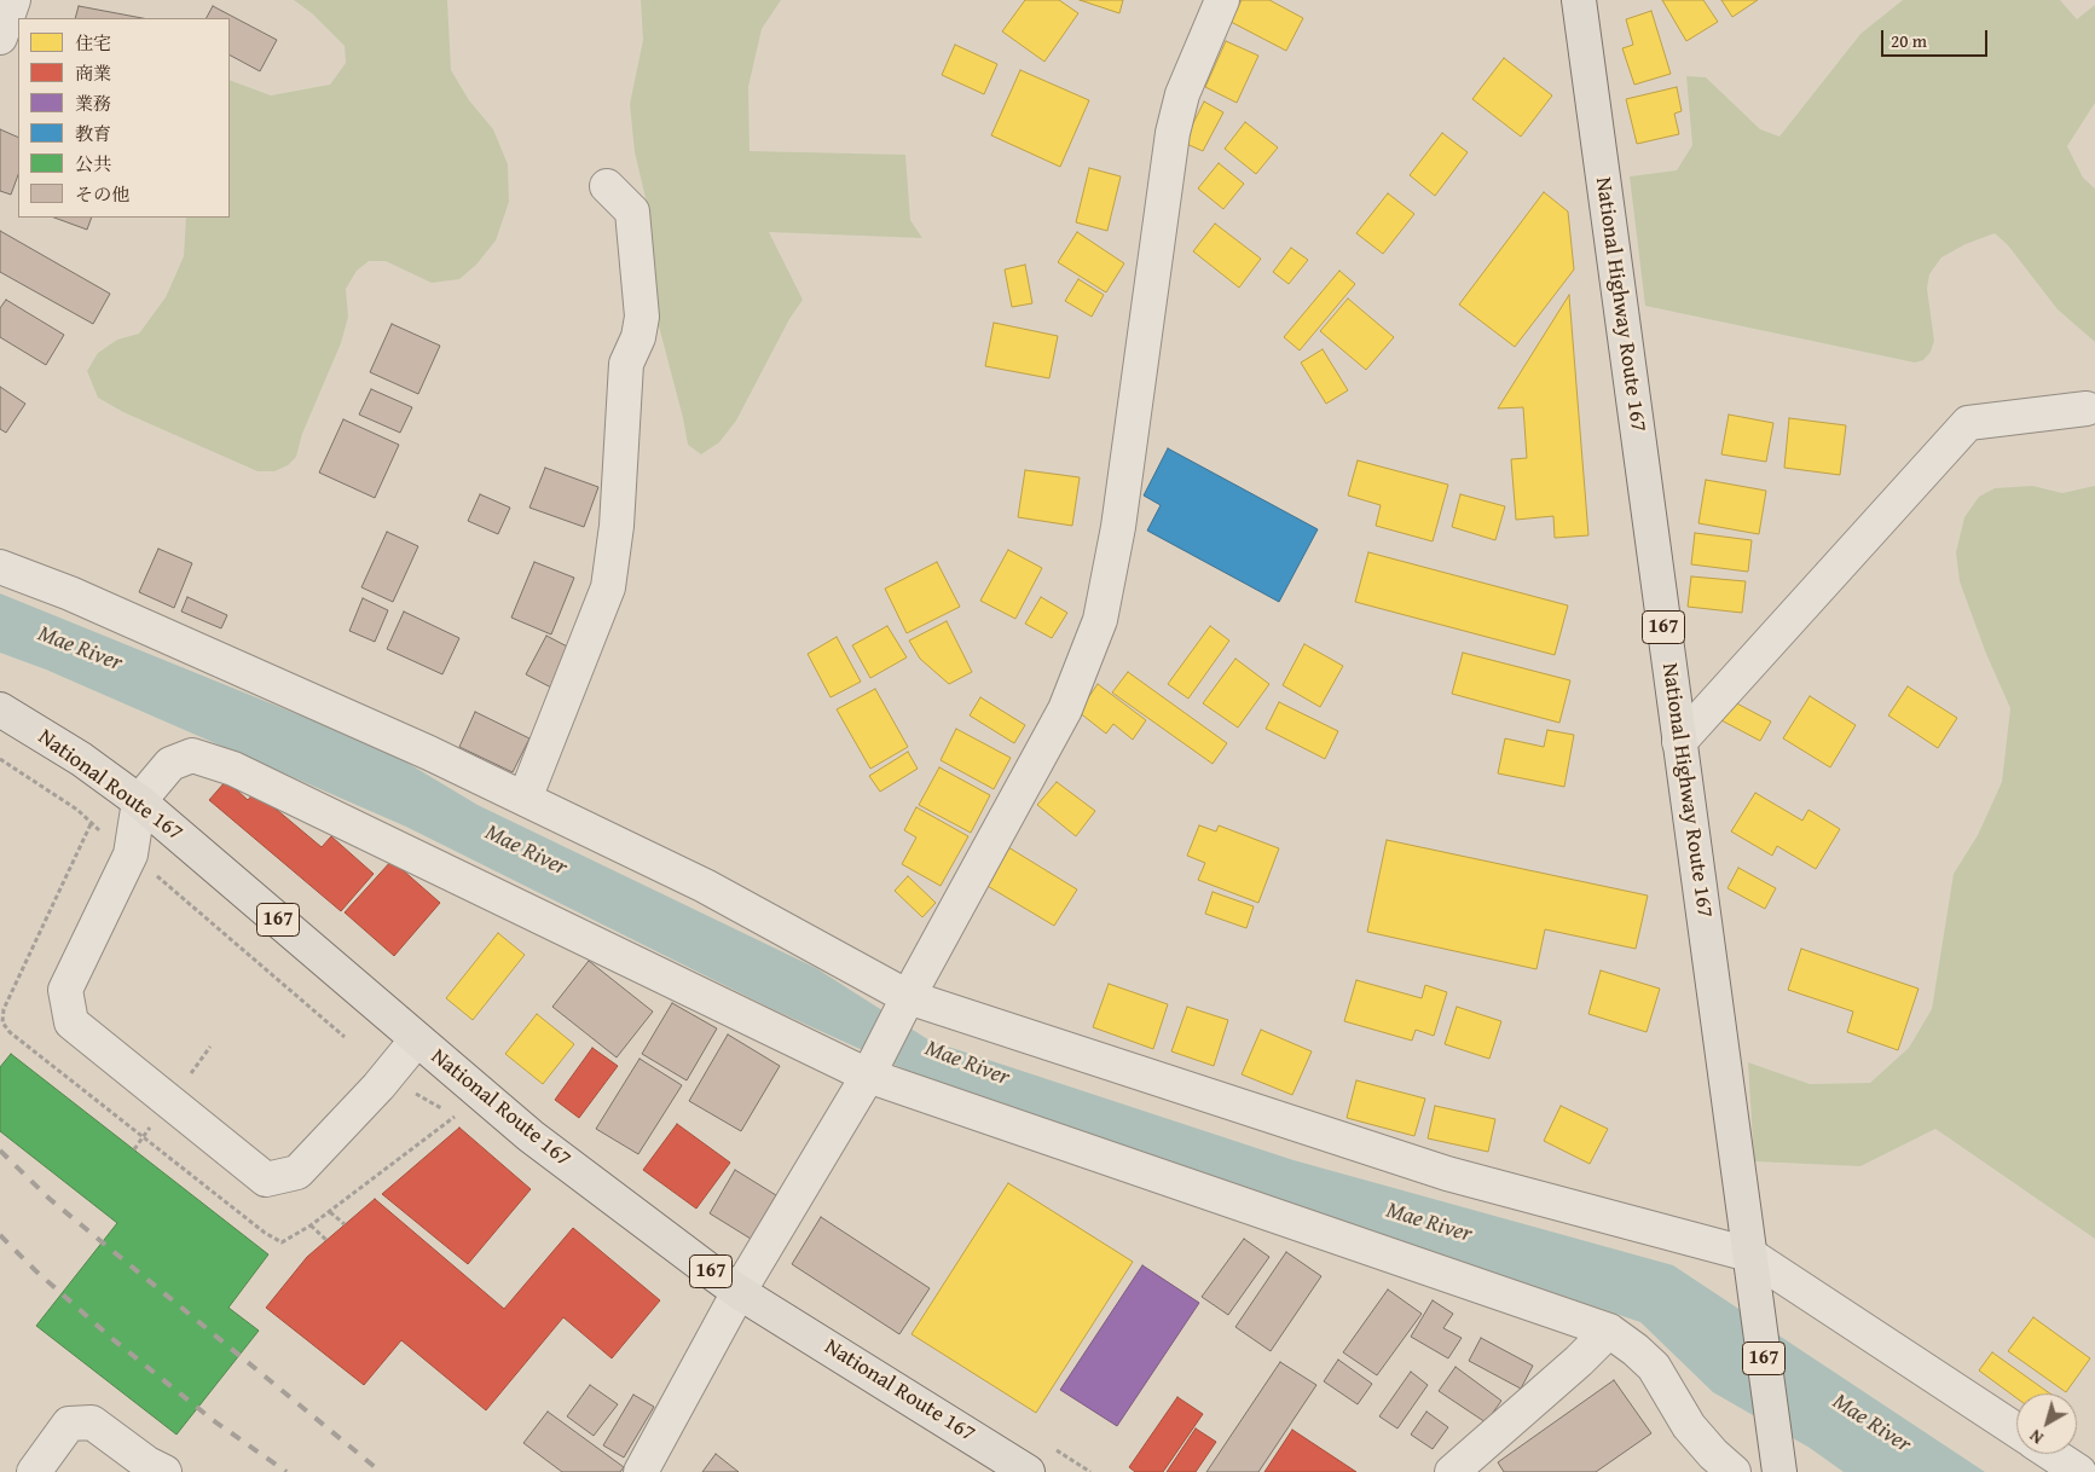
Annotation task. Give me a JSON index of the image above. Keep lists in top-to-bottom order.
{
  "streets": {
    "highway": ["National Highway Route 167", "167", "National Route 167"]
  },
  "water": ["Mae River"],
  "legend": [
    "住宅",
    "商業",
    "業務",
    "教育",
    "公共",
    "その他"
  ],
  "scale_bar": "20 m",
  "north": "bottom left"
}
